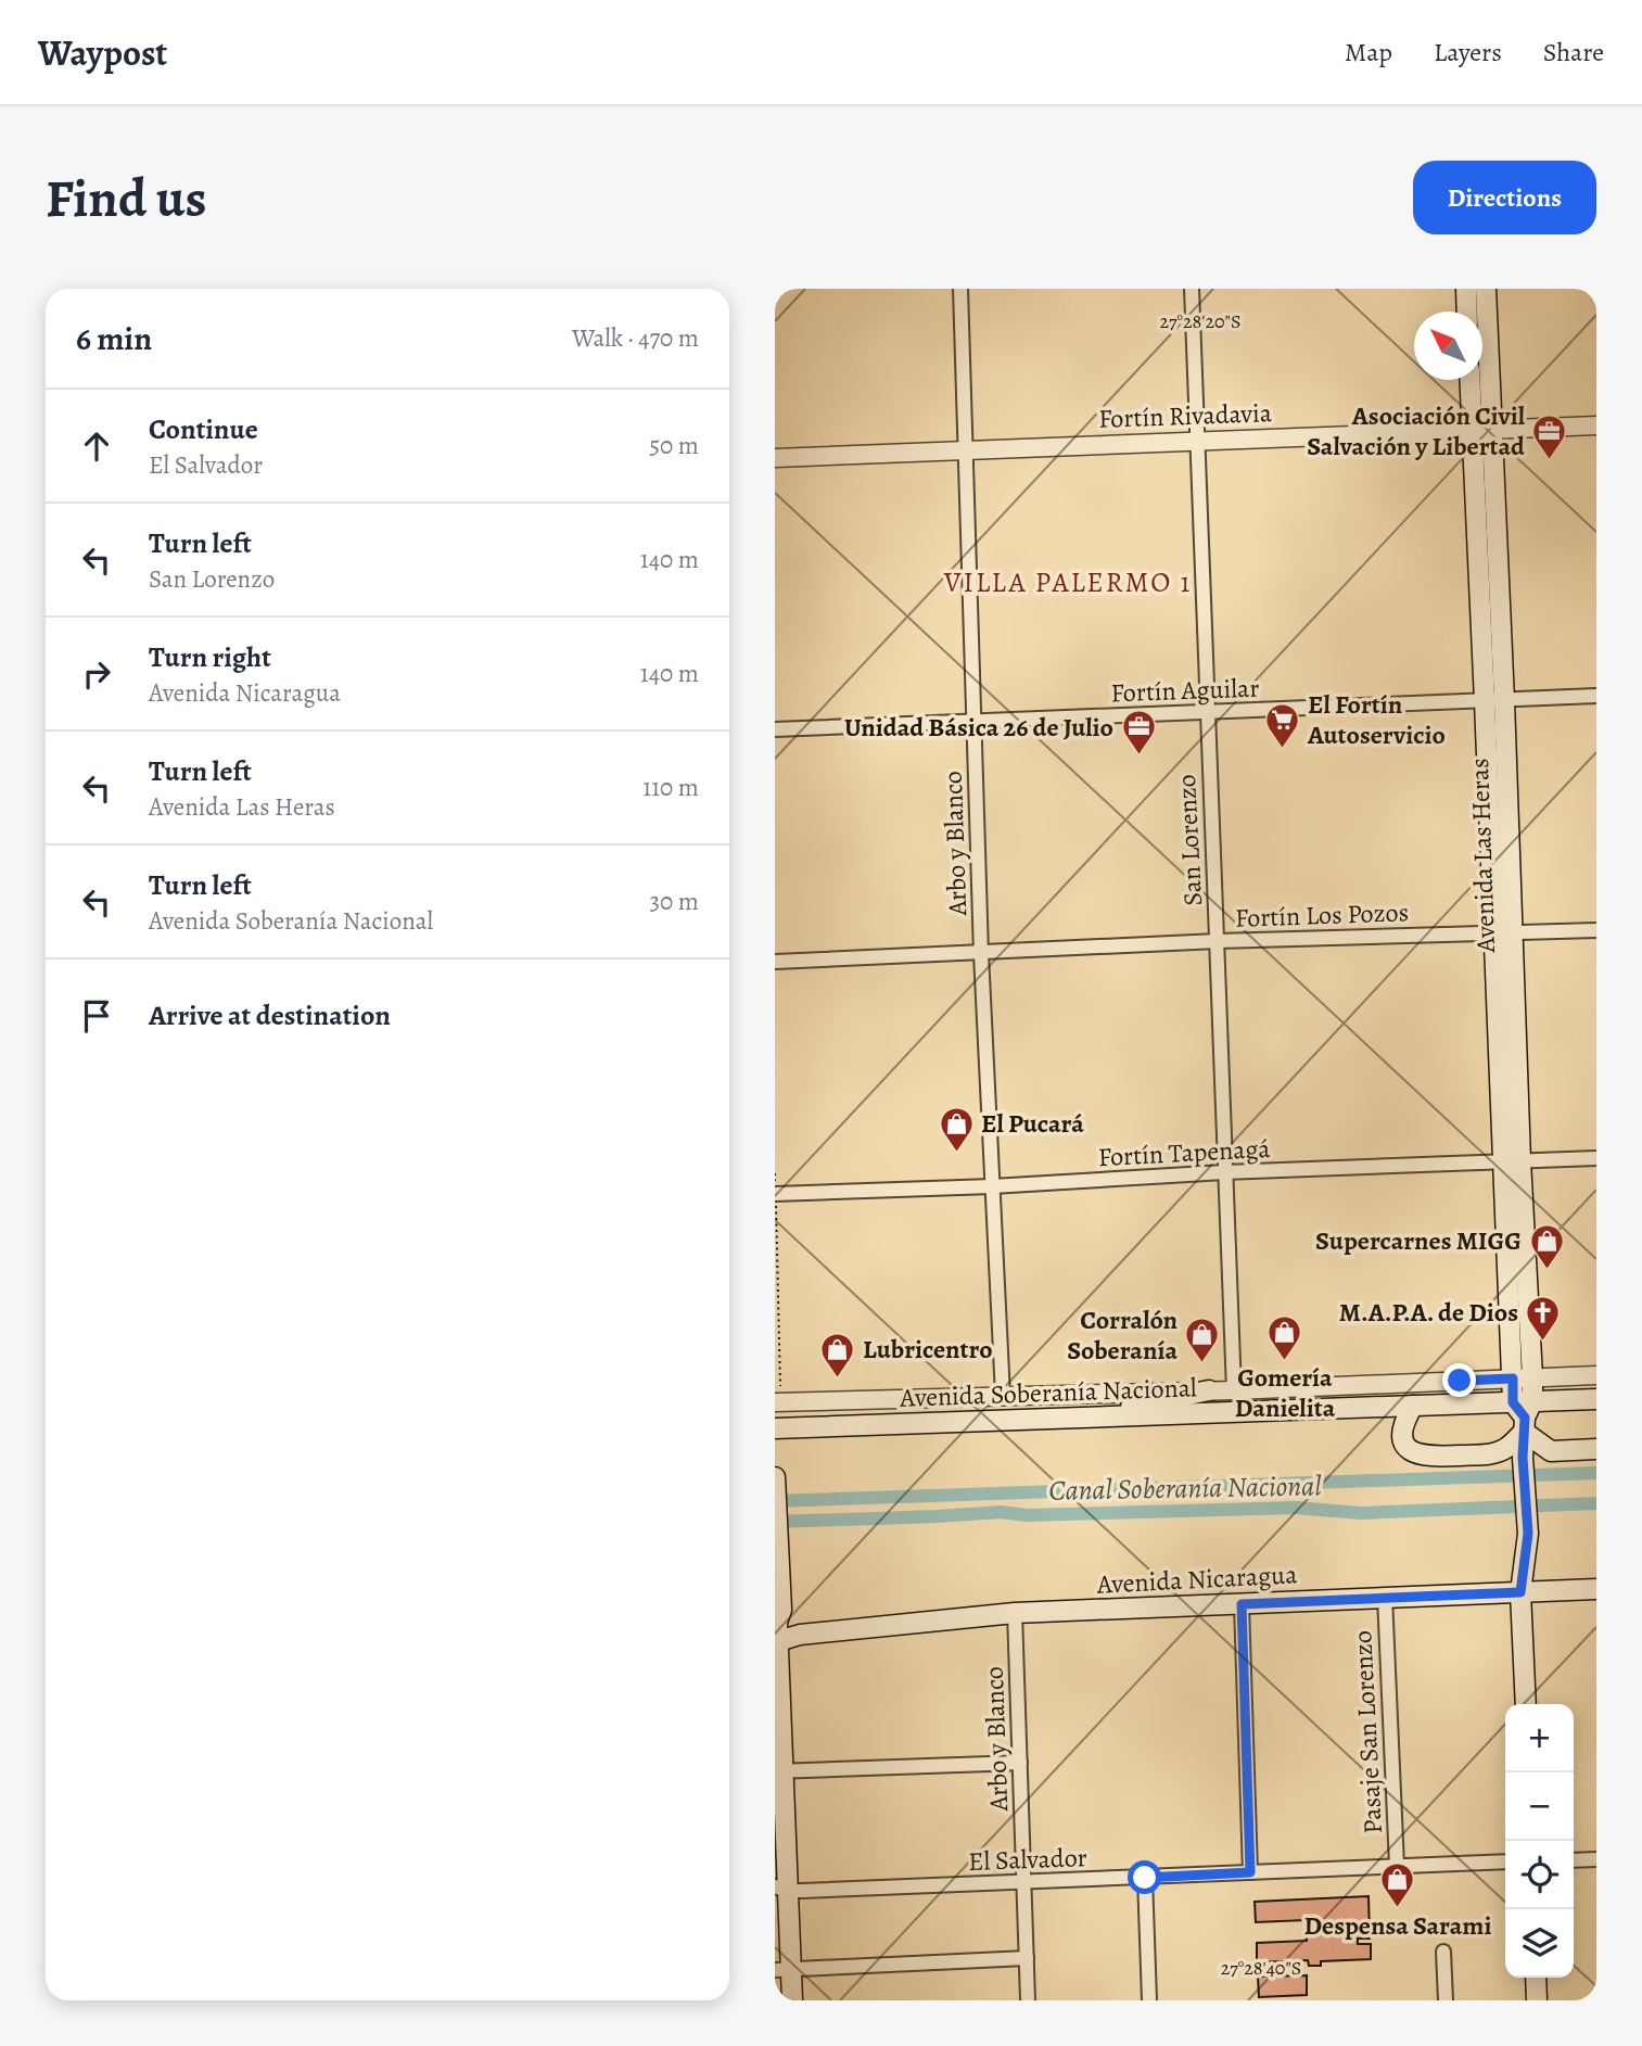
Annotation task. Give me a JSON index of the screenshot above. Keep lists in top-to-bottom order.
{
  "streets": {
    "main road": ["Avenida Las Heras", "Avenida Soberanía Nacional", "Avenida Nicaragua"],
    "street": [
      "Fortín Rivadavia",
      "Fortín Aguilar",
      "San Lorenzo",
      "Arbo y Blanco",
      "Fortín Los Pozos",
      "Fortín Tapenagá",
      "Pasaje San Lorenzo",
      "El Salvador"
    ]
  },
  "crossings": [
    ["Fortín Rivadavia", "San Lorenzo"],
    ["Fortín Rivadavia", "Arbo y Blanco"],
    ["Fortín Rivadavia", "Avenida Las Heras"],
    ["Fortín Aguilar", "San Lorenzo"],
    ["Fortín Aguilar", "Arbo y Blanco"],
    ["Fortín Aguilar", "Avenida Las Heras"],
    ["San Lorenzo", "Fortín Los Pozos"],
    ["San Lorenzo", "Fortín Tapenagá"],
    ["San Lorenzo", "Avenida Soberanía Nacional"],
    ["Arbo y Blanco", "Fortín Los Pozos"],
    ["Arbo y Blanco", "Fortín Tapenagá"],
    ["Arbo y Blanco", "Avenida Soberanía Nacional"],
    ["Arbo y Blanco", "Avenida Nicaragua"],
    ["Arbo y Blanco", "El Salvador"],
    ["Avenida Las Heras", "Fortín Los Pozos"],
    ["Avenida Las Heras", "Fortín Tapenagá"],
    ["Avenida Las Heras", "Avenida Soberanía Nacional"],
    ["Avenida Las Heras", "Avenida Nicaragua"],
    ["Avenida Nicaragua", "Pasaje San Lorenzo"],
    ["Pasaje San Lorenzo", "El Salvador"]
  ],
  "districts": ["VILLA PALERMO 1"],
  "water": ["Canal Soberanía Nacional"],
  "places": {
    "office": ["Asociación Civil Salvación y Libertad", "Unidad Básica 26 de Julio"],
    "supermarket": ["El Fortín Autoservicio"],
    "shop": [
      "El Pucará",
      "Supercarnes MIGG",
      "Gomería Danielita",
      "Corralón Soberanía",
      "Lubricentro",
      "Despensa Sarami"
    ],
    "church": ["M.A.P.A. de Dios"]
  },
  "north": "top left",
  "page": {
    "header": "Waypost",
    "nav": ["Map", "Layers", "Share"],
    "buttons": "Directions",
    "title": "Find us",
    "heading": ["6 min", "Walk · 470 m"],
    "list": [
      ["Continue", "El Salvador", "50 m"],
      ["Turn left", "San Lorenzo", "140 m"],
      ["Turn right", "Avenida Nicaragua", "140 m"],
      ["Turn left", "Avenida Las Heras", "110 m"],
      ["Turn left", "Avenida Soberanía Nacional", "30 m"],
      "Arrive at destination"
    ],
    "map_buttons": ["+", "−"]
  },
  "coordinates": ["27°28'20\"S", "27°28'40\"S"]
}
